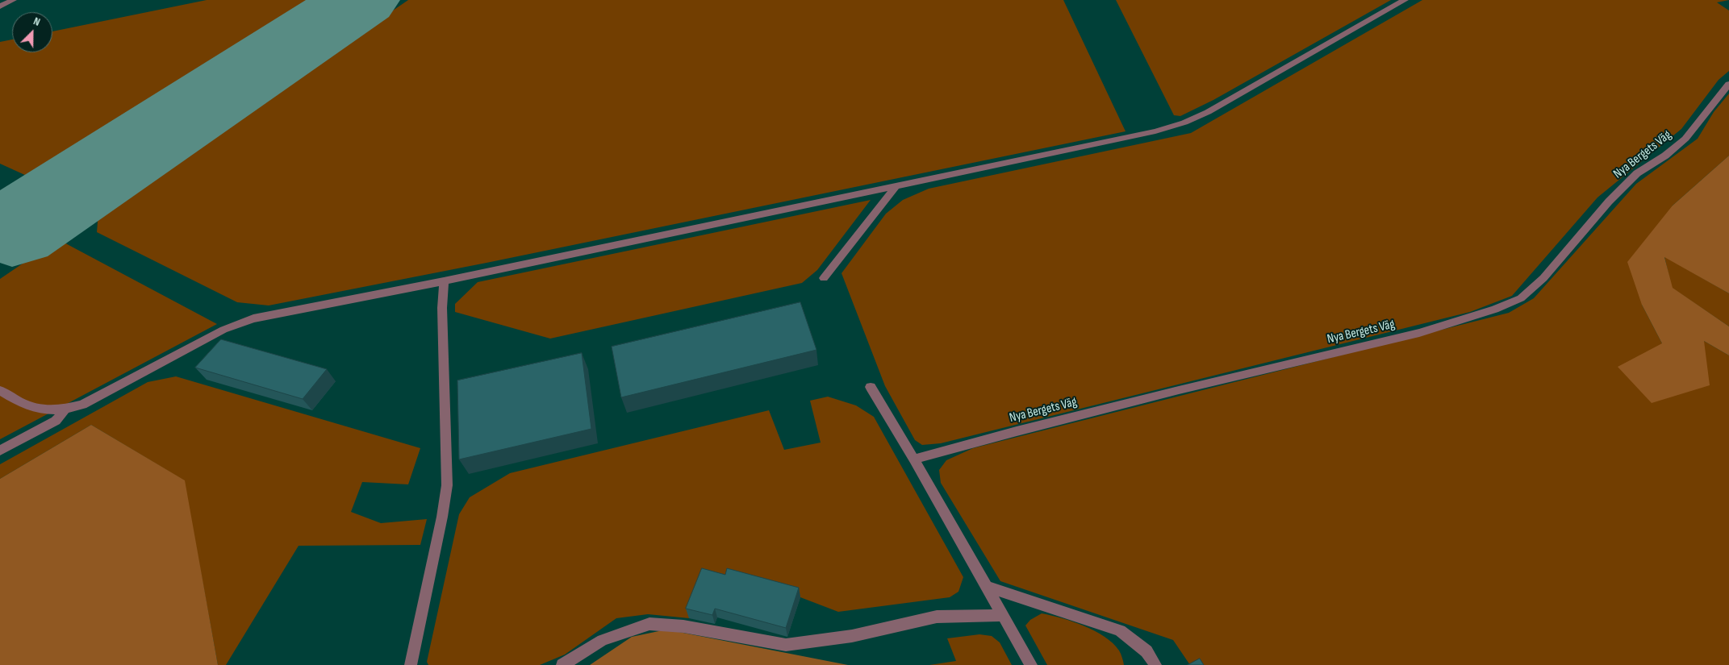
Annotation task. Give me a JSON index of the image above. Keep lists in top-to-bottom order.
{
  "streets": {
    "lane": ["Nya Bergets Väg"]
  },
  "north": "top right"
}
